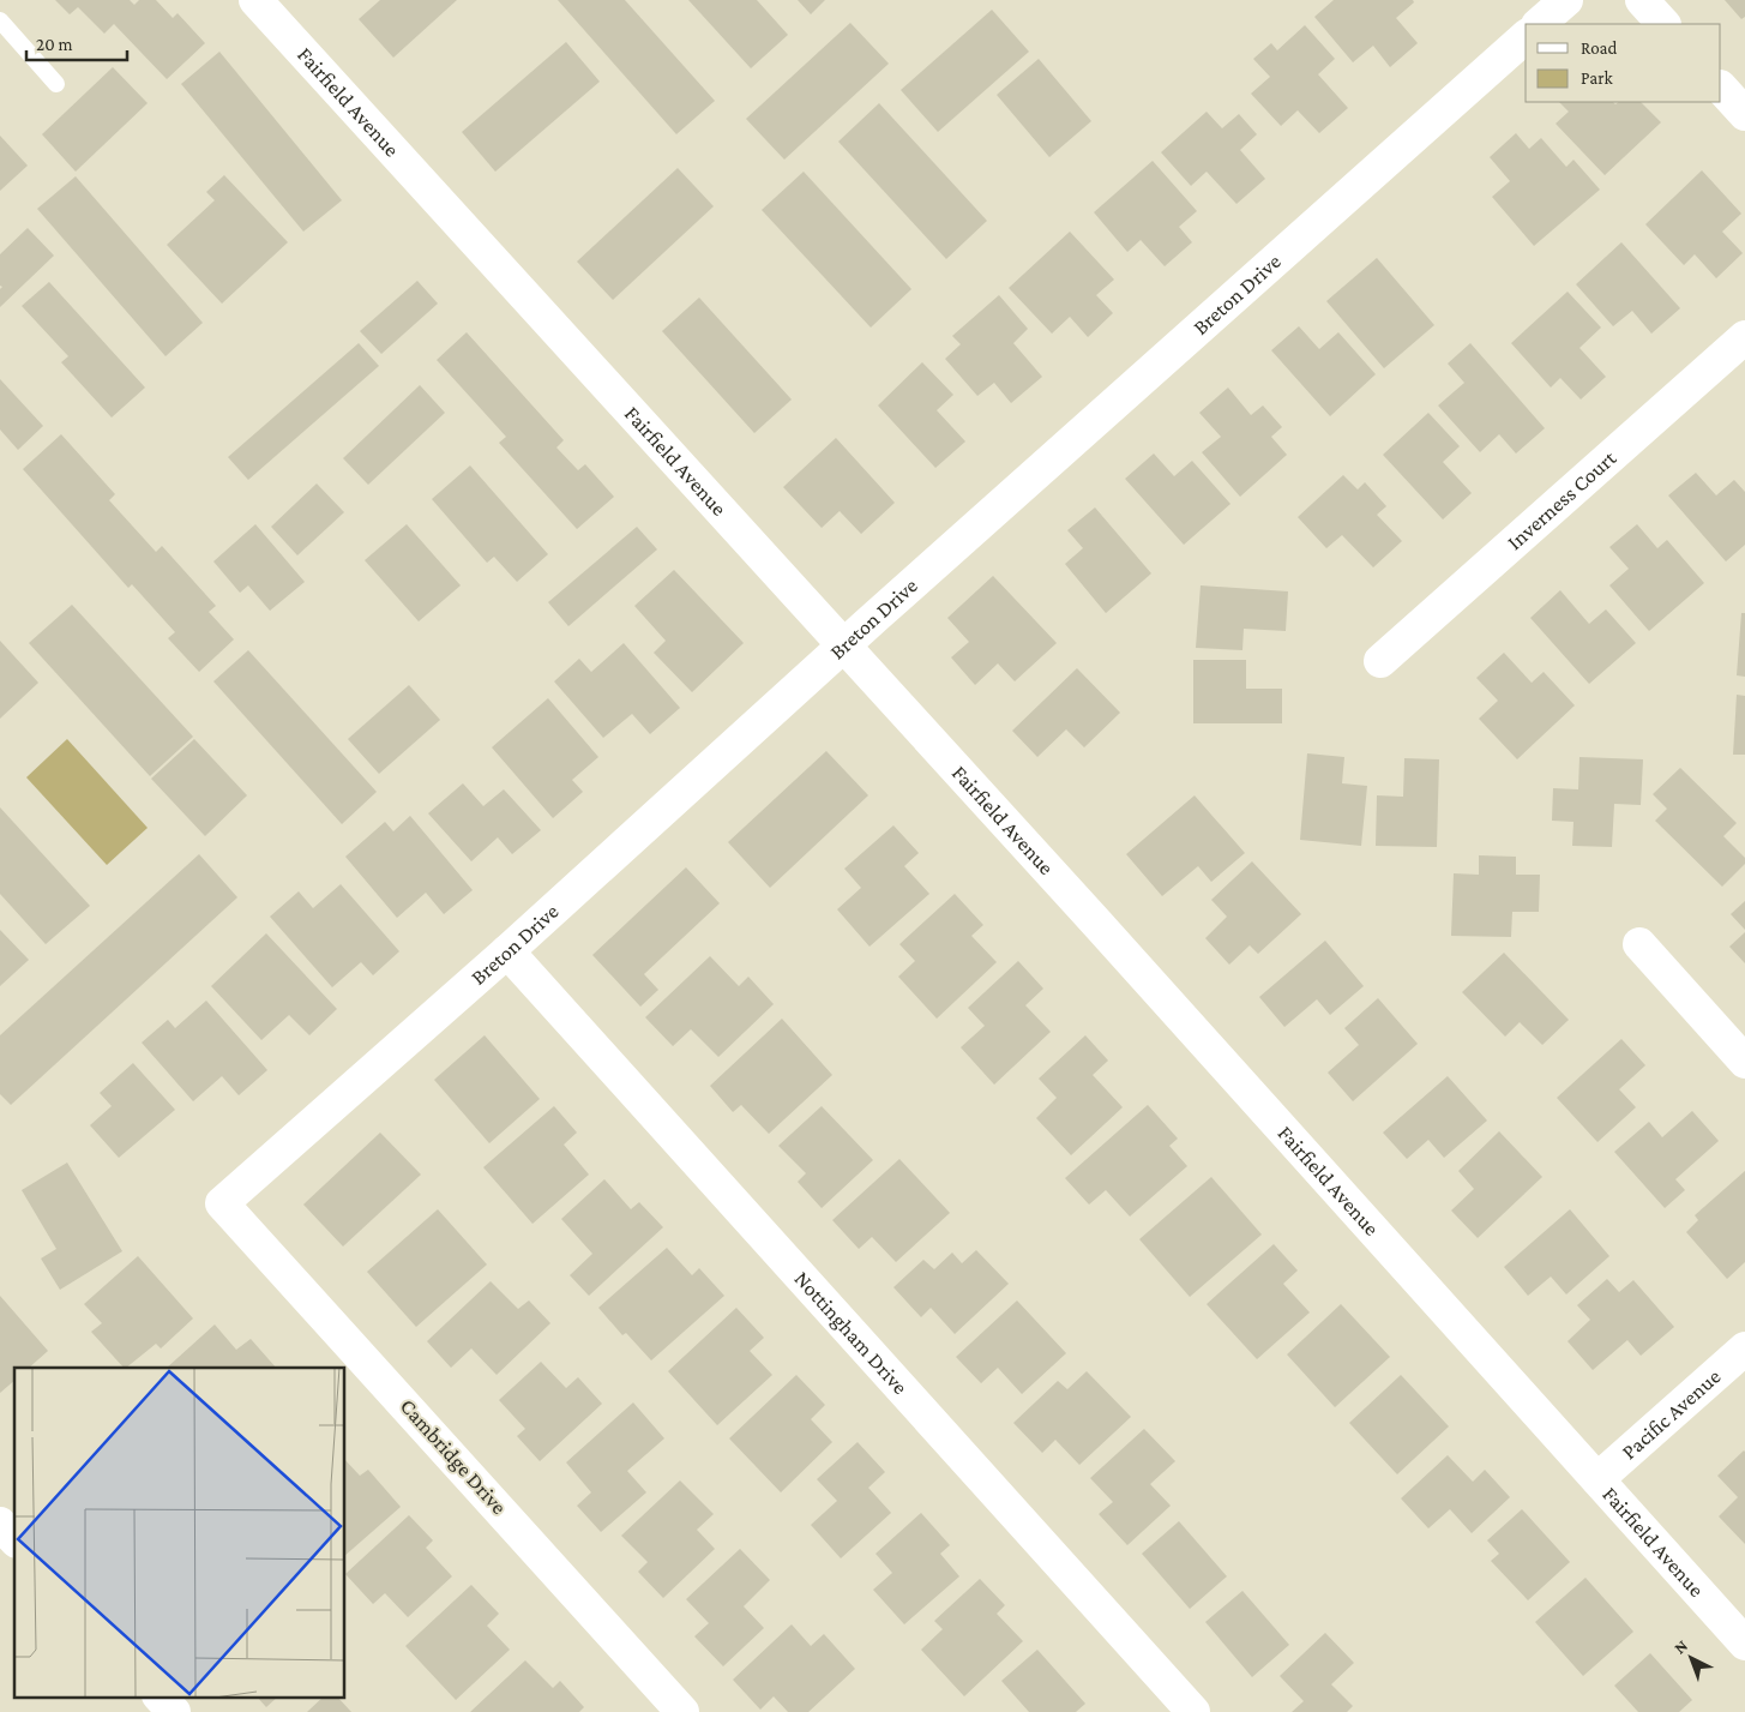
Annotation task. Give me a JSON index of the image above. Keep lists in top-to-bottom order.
{
  "streets": {
    "street": [
      "Fairfield Avenue",
      "Breton Drive",
      "Inverness Court",
      "Nottingham Drive",
      "Pacific Avenue",
      "Cambridge Drive"
    ]
  },
  "crossings": [
    ["Fairfield Avenue", "Breton Drive"],
    ["Fairfield Avenue", "Pacific Avenue"],
    ["Breton Drive", "Nottingham Drive"],
    ["Breton Drive", "Cambridge Drive"]
  ],
  "legend": ["Road", "Park"],
  "scale_bar": "20 m",
  "north": "top left"
}
